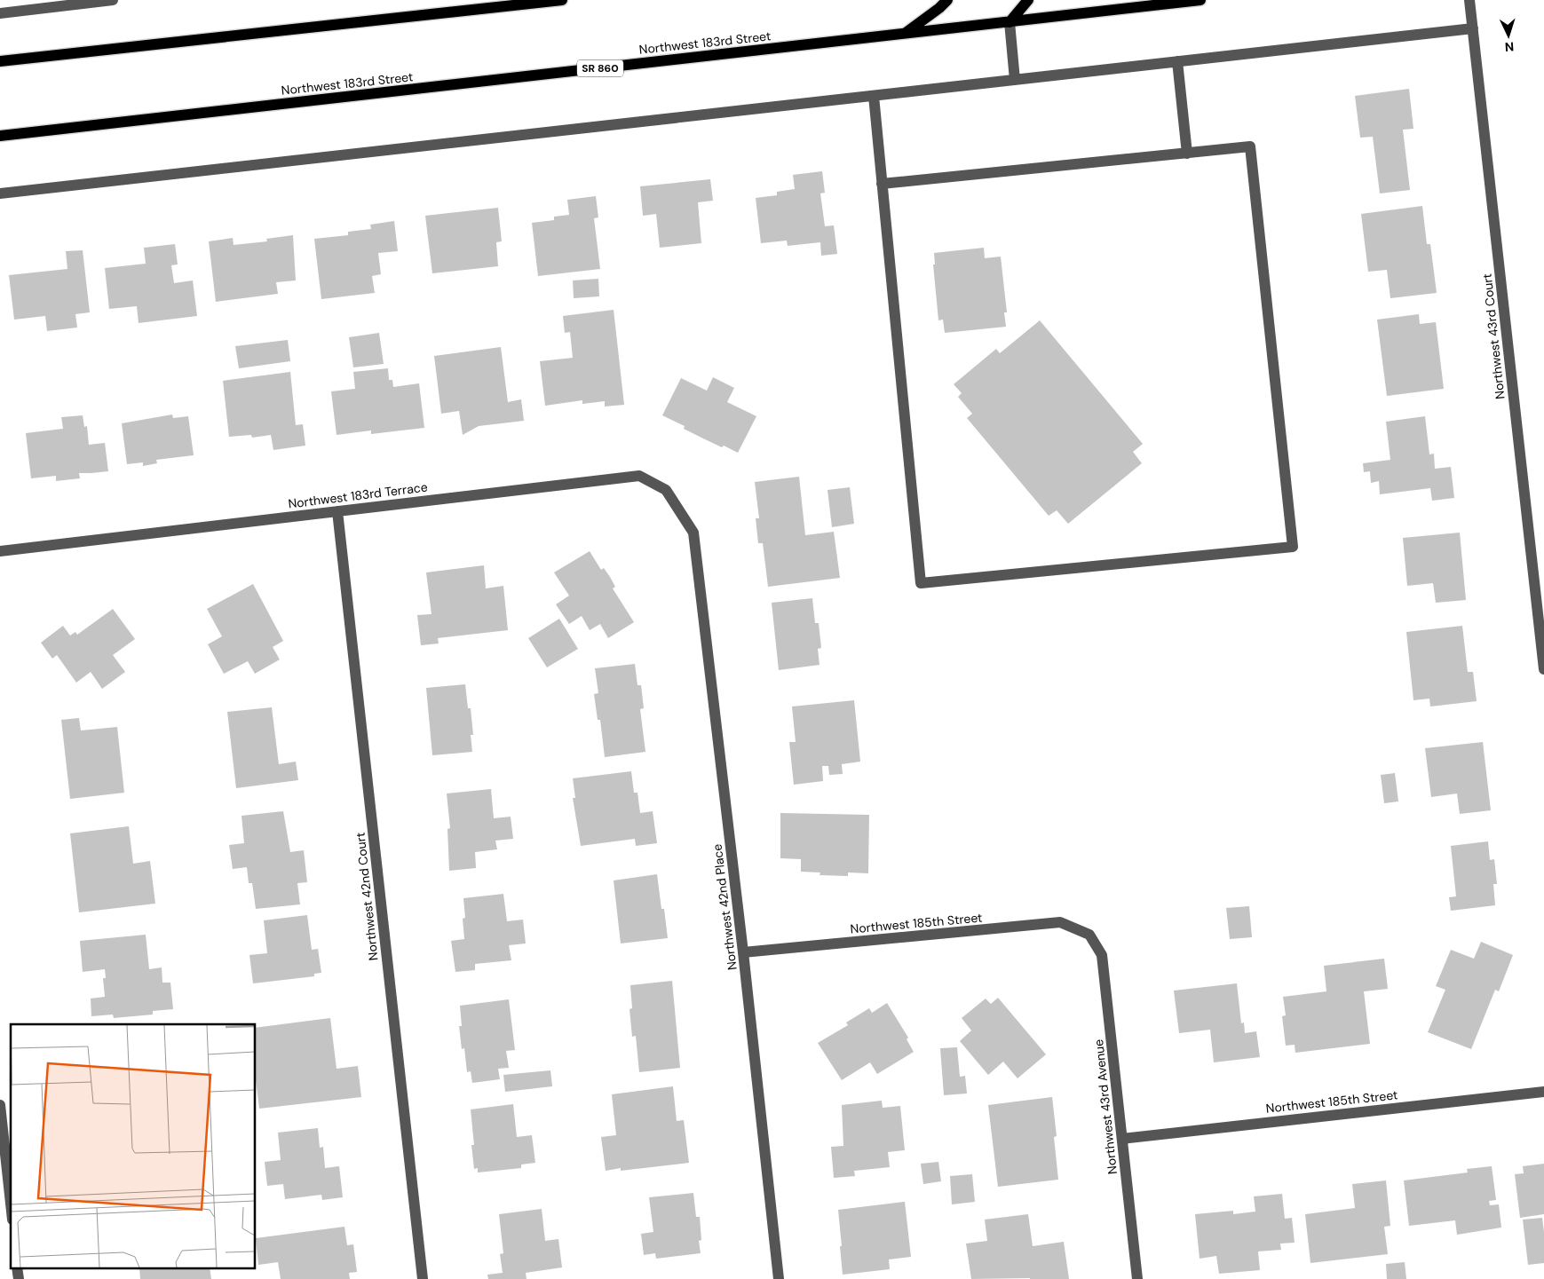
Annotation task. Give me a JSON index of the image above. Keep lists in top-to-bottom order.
{
  "streets": {
    "main road": ["Northwest 183rd Street", "SR 860"],
    "street": [
      "Northwest 43rd Court",
      "Northwest 183rd Terrace",
      "Northwest 42nd Court",
      "Northwest 42nd Place",
      "Northwest 185th Street",
      "Northwest 43rd Avenue"
    ]
  },
  "crossings": [
    ["Northwest 183rd Terrace", "Northwest 42nd Court"],
    ["Northwest 183rd Terrace", "Northwest 42nd Place"],
    ["Northwest 42nd Place", "Northwest 185th Street"],
    ["Northwest 185th Street", "Northwest 43rd Avenue"]
  ],
  "north": "bottom"
}
